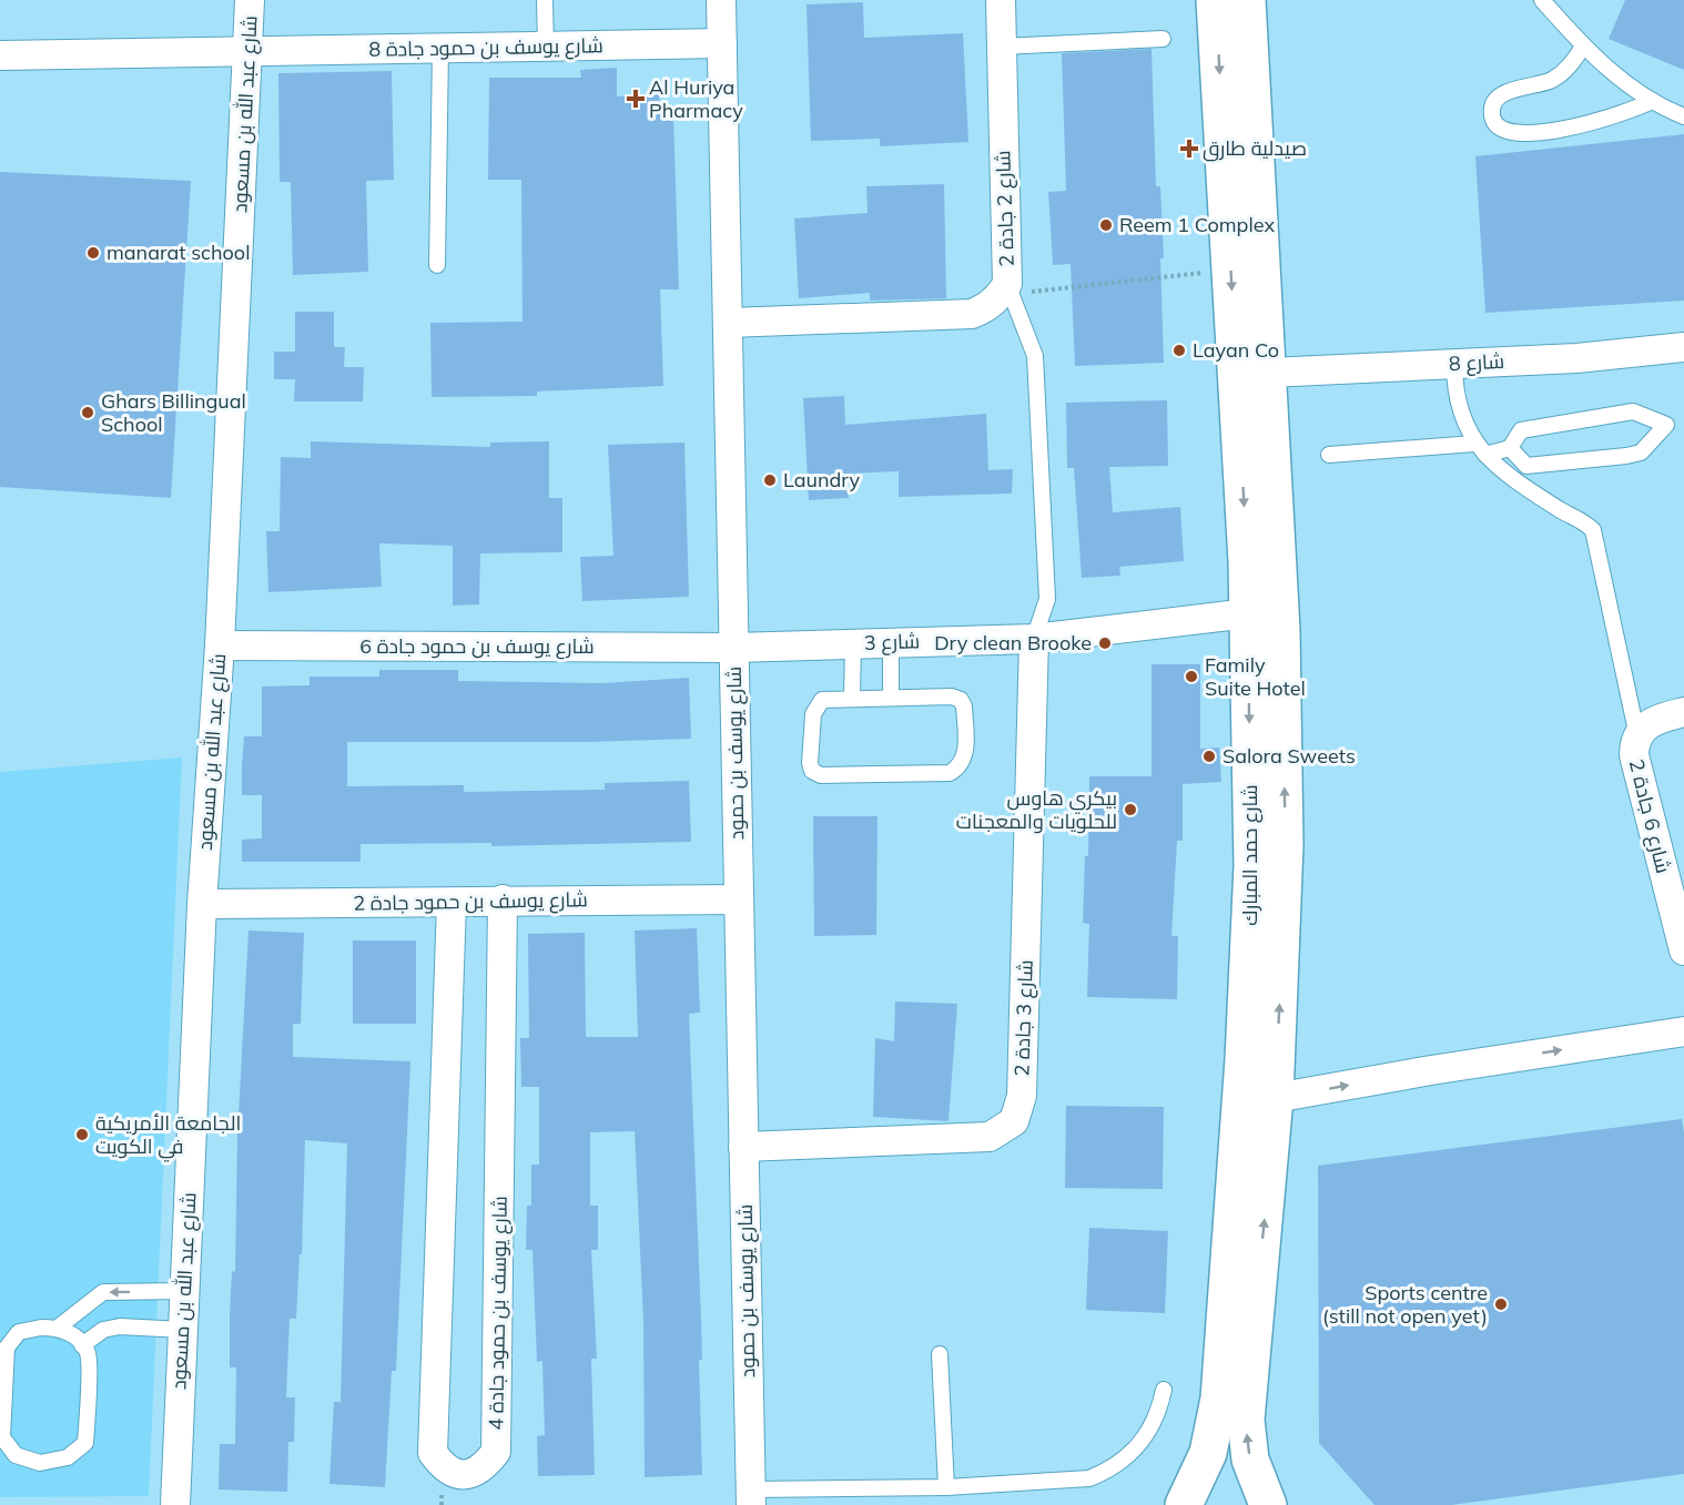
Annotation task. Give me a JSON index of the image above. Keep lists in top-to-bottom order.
{
  "streets": {
    "main road": ["شارع حمد المبارك"],
    "street": [
      "شارع يوسف بن حمود جادة 8",
      "شارع عبد الله بن مسعود",
      "شارع 2 جادة 2",
      "شارع 8",
      "شارع 3",
      "شارع يوسف بن حمود جادة 6",
      "شارع يوسف بن حمود",
      "شارع 6 جادة 2",
      "شارع يوسف بن حمود جادة 2",
      "شارع 3 جادة 2",
      "شارع يوسف بن حمود جادة 4"
    ]
  },
  "crossings": [
    ["شارع يوسف بن حمود جادة 8", "شارع عبد الله بن مسعود"],
    ["شارع يوسف بن حمود جادة 8", "شارع يوسف بن حمود"],
    ["شارع عبد الله بن مسعود", "شارع يوسف بن حمود جادة 6"],
    ["شارع عبد الله بن مسعود", "شارع يوسف بن حمود جادة 2"],
    ["شارع 2 جادة 2", "شارع يوسف بن حمود"],
    ["شارع 8", "شارع حمد المبارك"],
    ["شارع 3", "شارع يوسف بن حمود جادة 6"],
    ["شارع 3", "شارع يوسف بن حمود"],
    ["شارع 3", "شارع حمد المبارك"],
    ["شارع 3", "شارع 3 جادة 2"],
    ["شارع يوسف بن حمود جادة 6", "شارع يوسف بن حمود"],
    ["شارع يوسف بن حمود", "شارع يوسف بن حمود جادة 2"],
    ["شارع يوسف بن حمود", "شارع 3 جادة 2"],
    ["شارع يوسف بن حمود جادة 2", "شارع يوسف بن حمود جادة 4"]
  ],
  "places": {
    "health": ["Al Huriya Pharmacy", "صيدلية طارق"],
    "other": [
      "Reem 1 Complex",
      "manarat school",
      "Layan Co",
      "Ghars Billingual School",
      "Laundry",
      "Dry clean Brooke",
      "Family Suite Hotel",
      "Salora Sweets",
      "بيكري هاوس للحلويات والمعجنات",
      "الجامعة الأمريكية في الكويت",
      "Sports centre (still not open yet)"
    ]
  }
}
